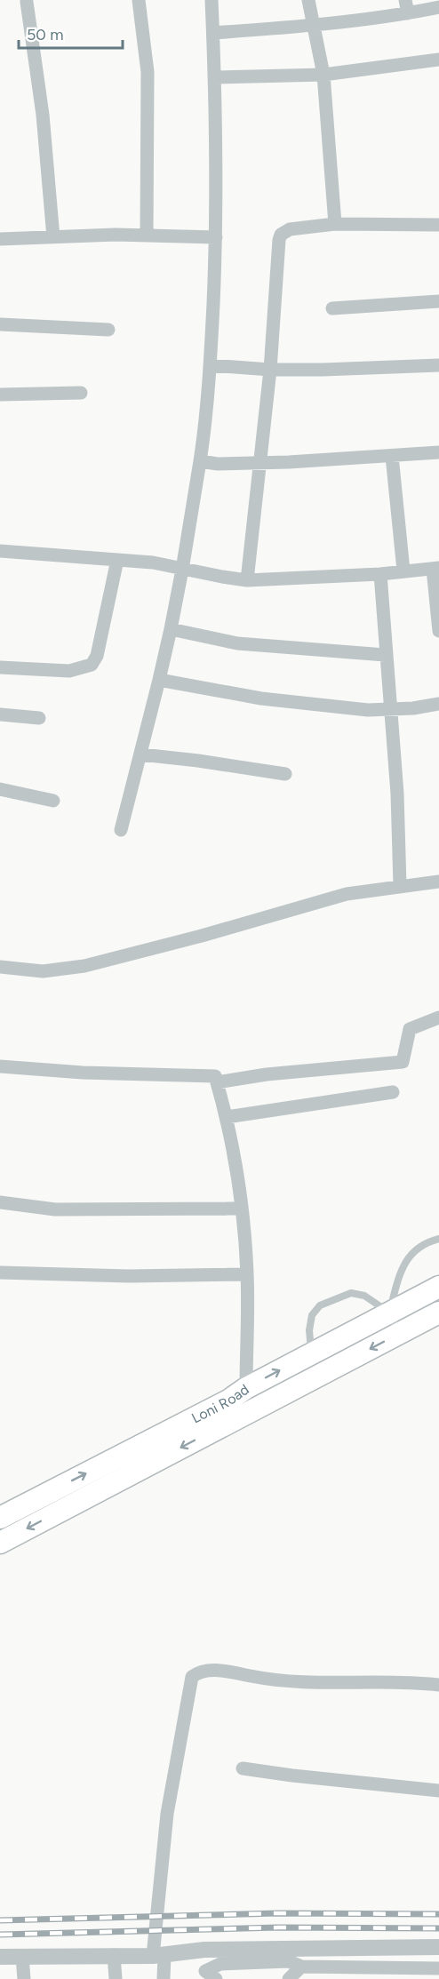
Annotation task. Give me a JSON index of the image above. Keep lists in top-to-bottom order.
{
  "streets": {
    "highway": ["Loni Road"]
  },
  "scale_bar": "50 m"
}
